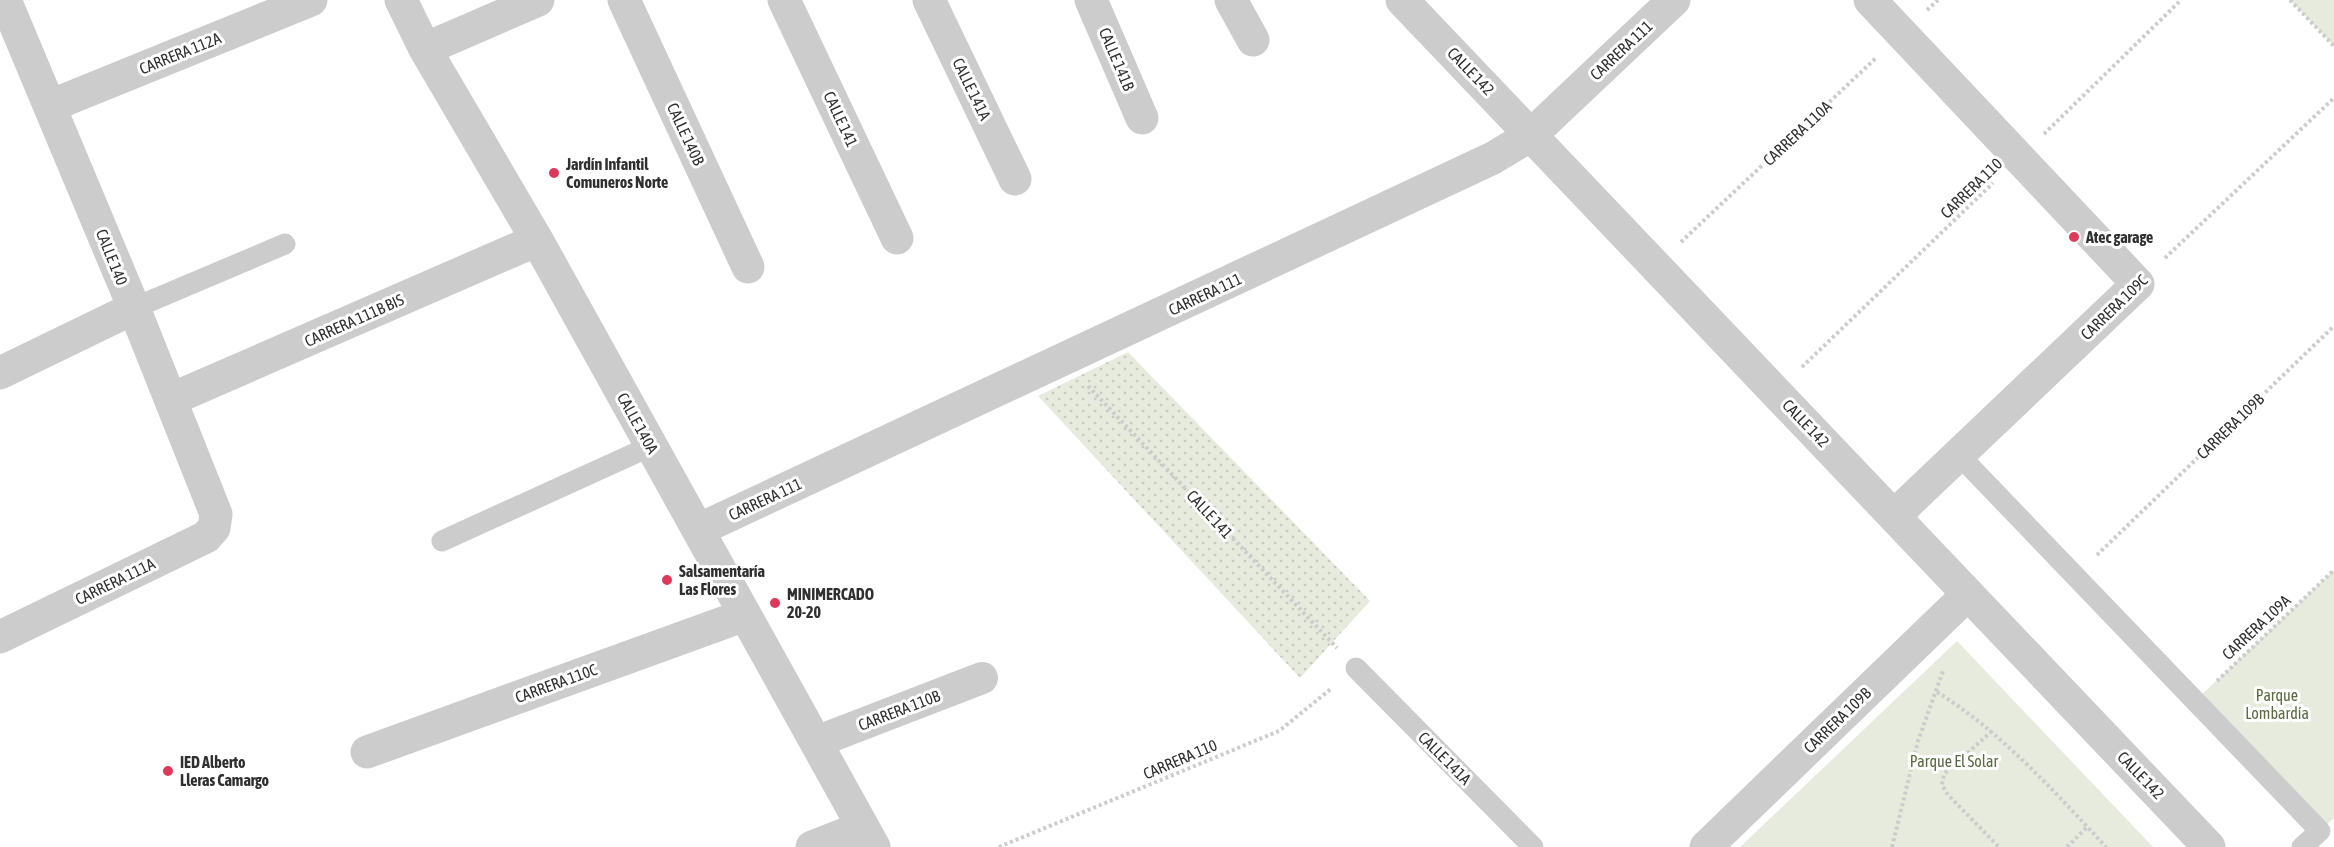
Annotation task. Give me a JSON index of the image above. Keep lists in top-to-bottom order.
{
  "streets": {
    "street": [
      "CARRERA 111",
      "CARRERA 112A",
      "CALLE 141B",
      "CALLE 142",
      "CALLE 141A",
      "CALLE 141",
      "CALLE 140B",
      "CALLE 140",
      "CARRERA 109C",
      "CARRERA 111B BIS",
      "CALLE 140A",
      "CARRERA 109B",
      "CARRERA 111A",
      "CARRERA 110C",
      "CARRERA 110B"
    ],
    "path": ["CARRERA 110A", "CARRERA 110", "CARRERA 109A"]
  },
  "crossings": [
    ["CARRERA 111", "CALLE 142"],
    ["CARRERA 111", "CALLE 141"],
    ["CARRERA 111", "CALLE 140A"],
    ["CARRERA 112A", "CALLE 140"],
    ["CALLE 142", "CARRERA 110A"],
    ["CALLE 142", "CARRERA 110"],
    ["CALLE 142", "CARRERA 109C"],
    ["CALLE 142", "CARRERA 109B"],
    ["CALLE 141A", "CALLE 141"],
    ["CALLE 141A", "CARRERA 110"],
    ["CALLE 141", "CARRERA 110"],
    ["CALLE 140", "CARRERA 111B BIS"],
    ["CALLE 140", "CARRERA 111A"],
    ["CARRERA 111B BIS", "CALLE 140A"],
    ["CALLE 140A", "CARRERA 110C"],
    ["CALLE 140A", "CARRERA 110B"]
  ],
  "parks": ["Parque Lombardía", "Parque El Solar"],
  "places": [
    "Jardín Infantil Comuneros Norte",
    "Atec garage",
    "Salsamentaría Las Flores",
    "MINIMERCADO 20-20",
    "IED Alberto Lleras Camargo"
  ]
}
